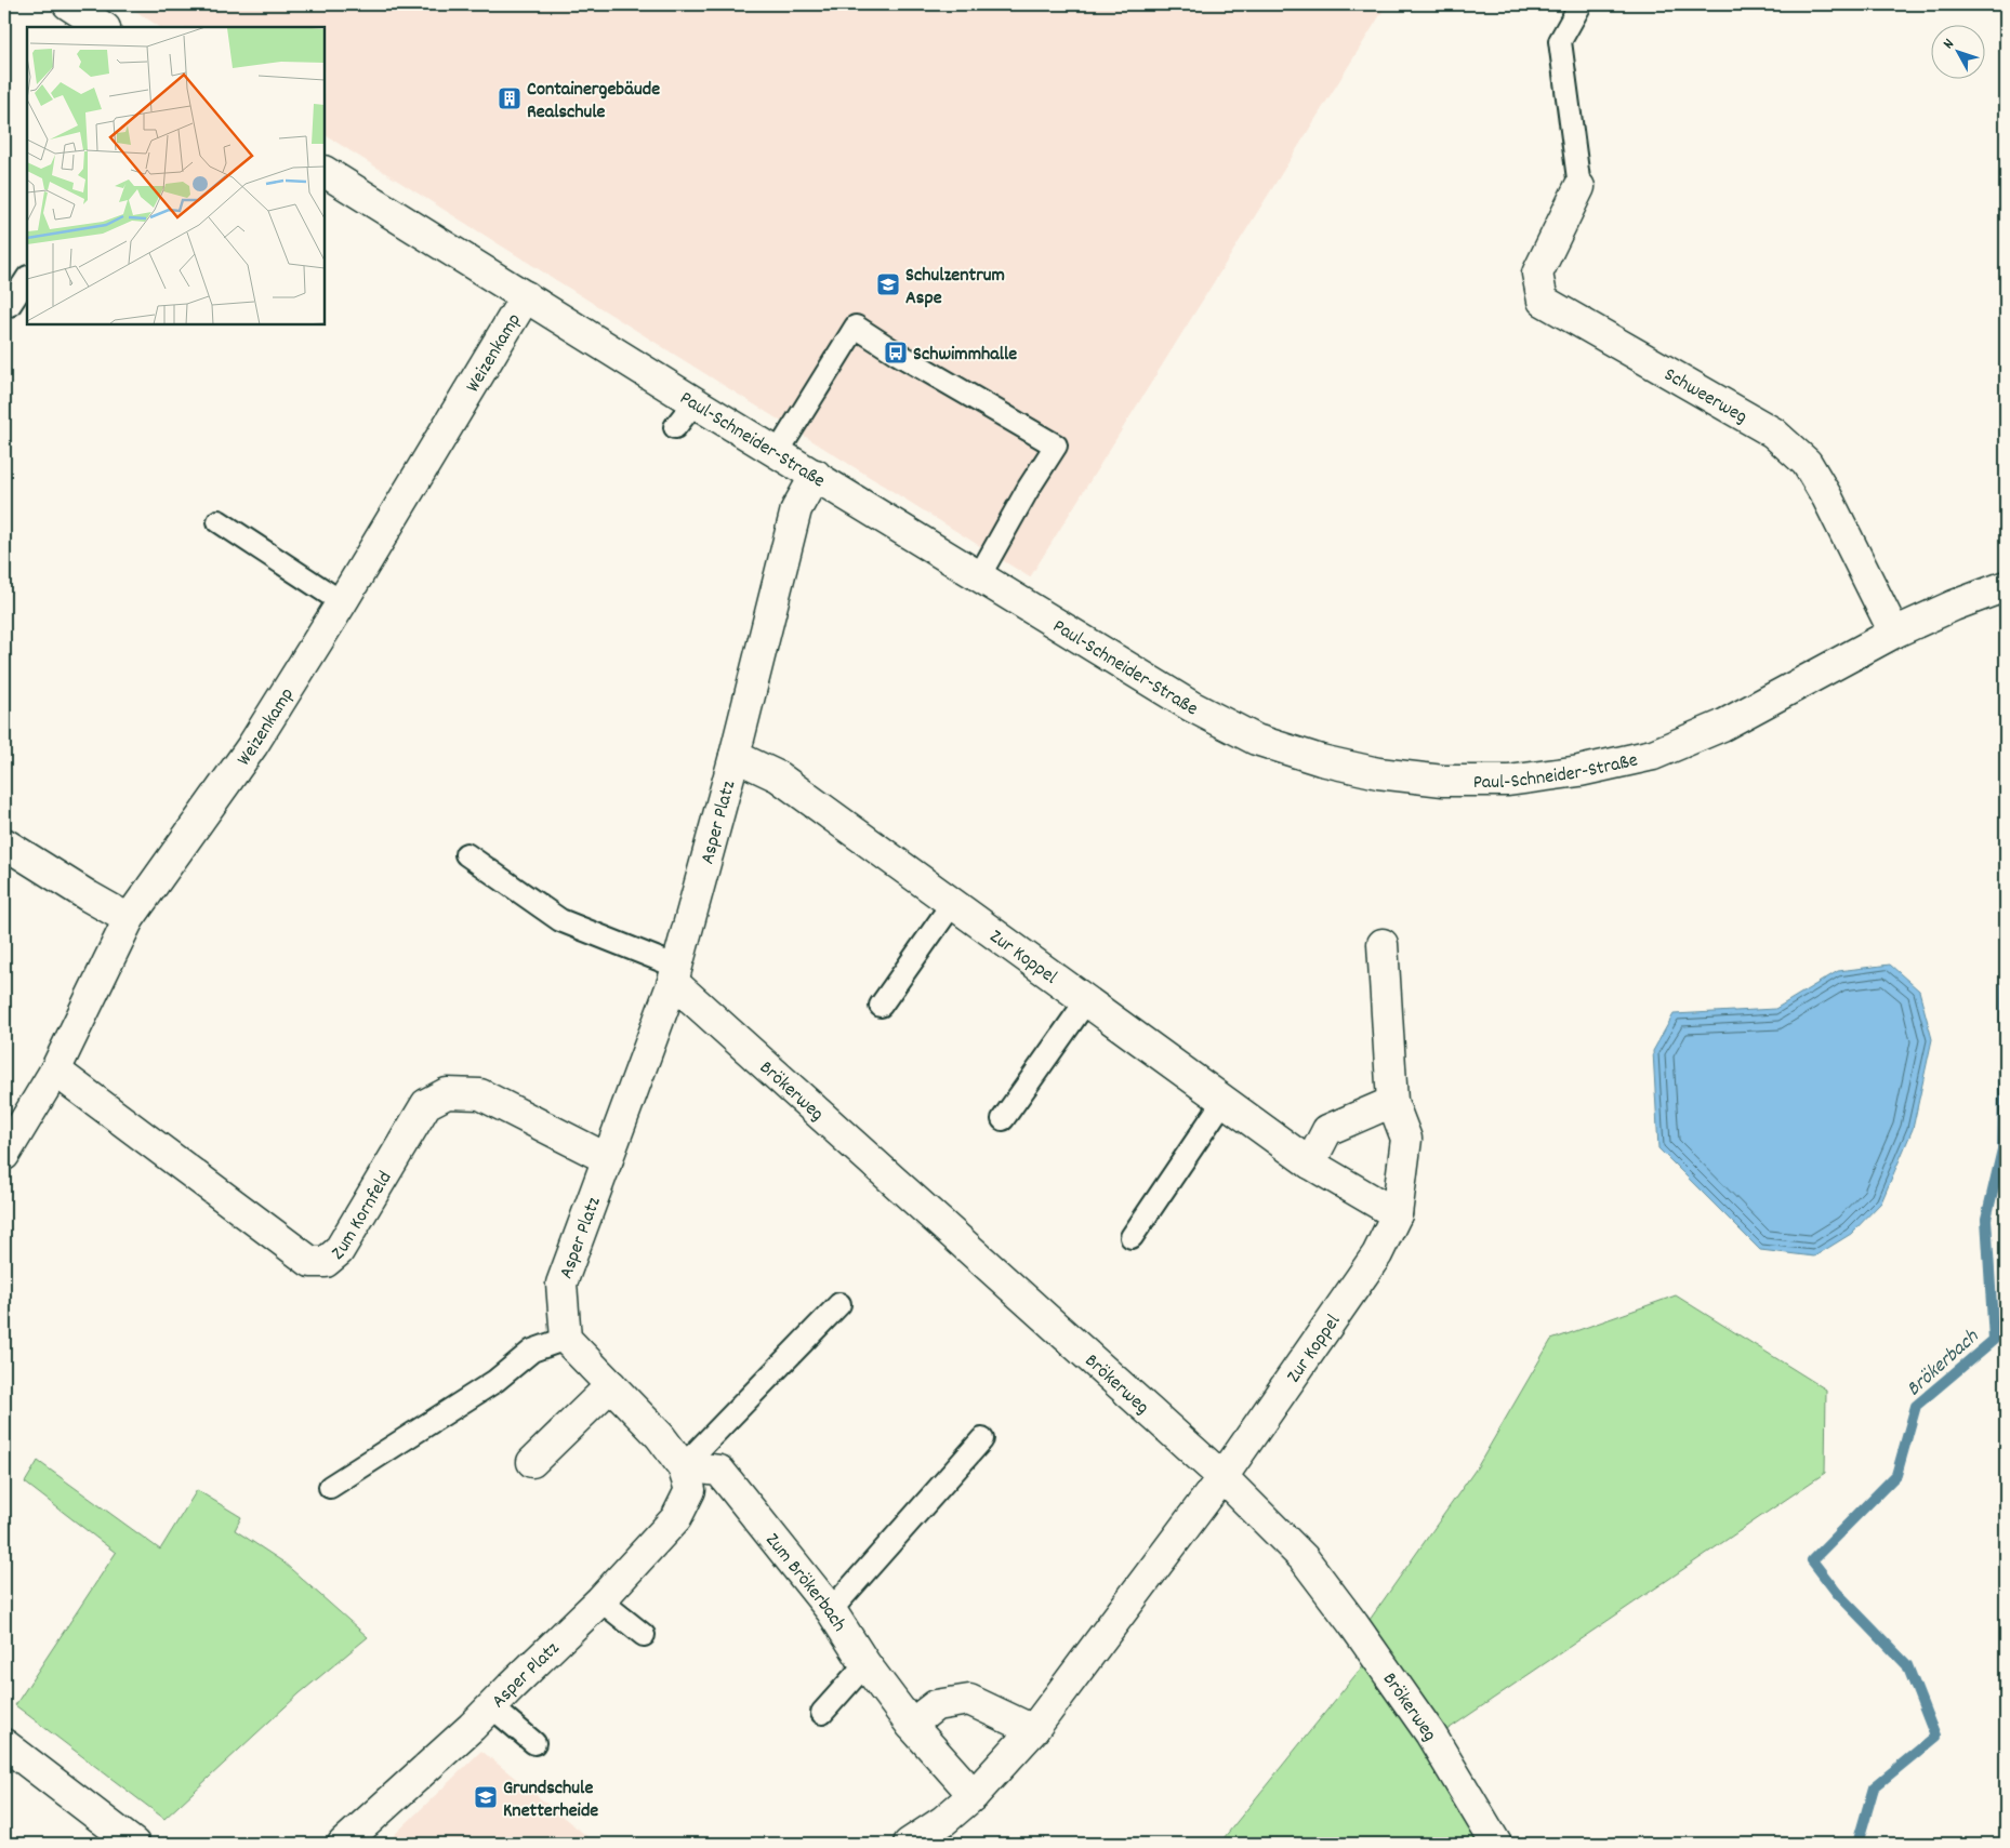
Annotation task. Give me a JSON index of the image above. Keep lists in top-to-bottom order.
{
  "streets": {
    "street": [
      "Weizenkamp",
      "Schweerweg",
      "Paul-Schneider-Straße",
      "Asper Platz",
      "Zur Koppel",
      "Brökerweg",
      "Zum Kornfeld",
      "Zum Brökerbach"
    ]
  },
  "crossings": [
    ["Weizenkamp", "Paul-Schneider-Straße"],
    ["Weizenkamp", "Zum Kornfeld"],
    ["Schweerweg", "Paul-Schneider-Straße"],
    ["Paul-Schneider-Straße", "Asper Platz"],
    ["Asper Platz", "Zur Koppel"],
    ["Asper Platz", "Brökerweg"],
    ["Asper Platz", "Zum Kornfeld"],
    ["Asper Platz", "Zum Brökerbach"],
    ["Zur Koppel", "Brökerweg"]
  ],
  "water": ["Brökerbach"],
  "places": {
    "building": ["Containergebäude Realschule"],
    "school or university": ["Schulzentrum Aspe", "Grundschule Knetterheide"],
    "bus stop": ["Schwimmhalle"]
  },
  "north": "top left"
}
